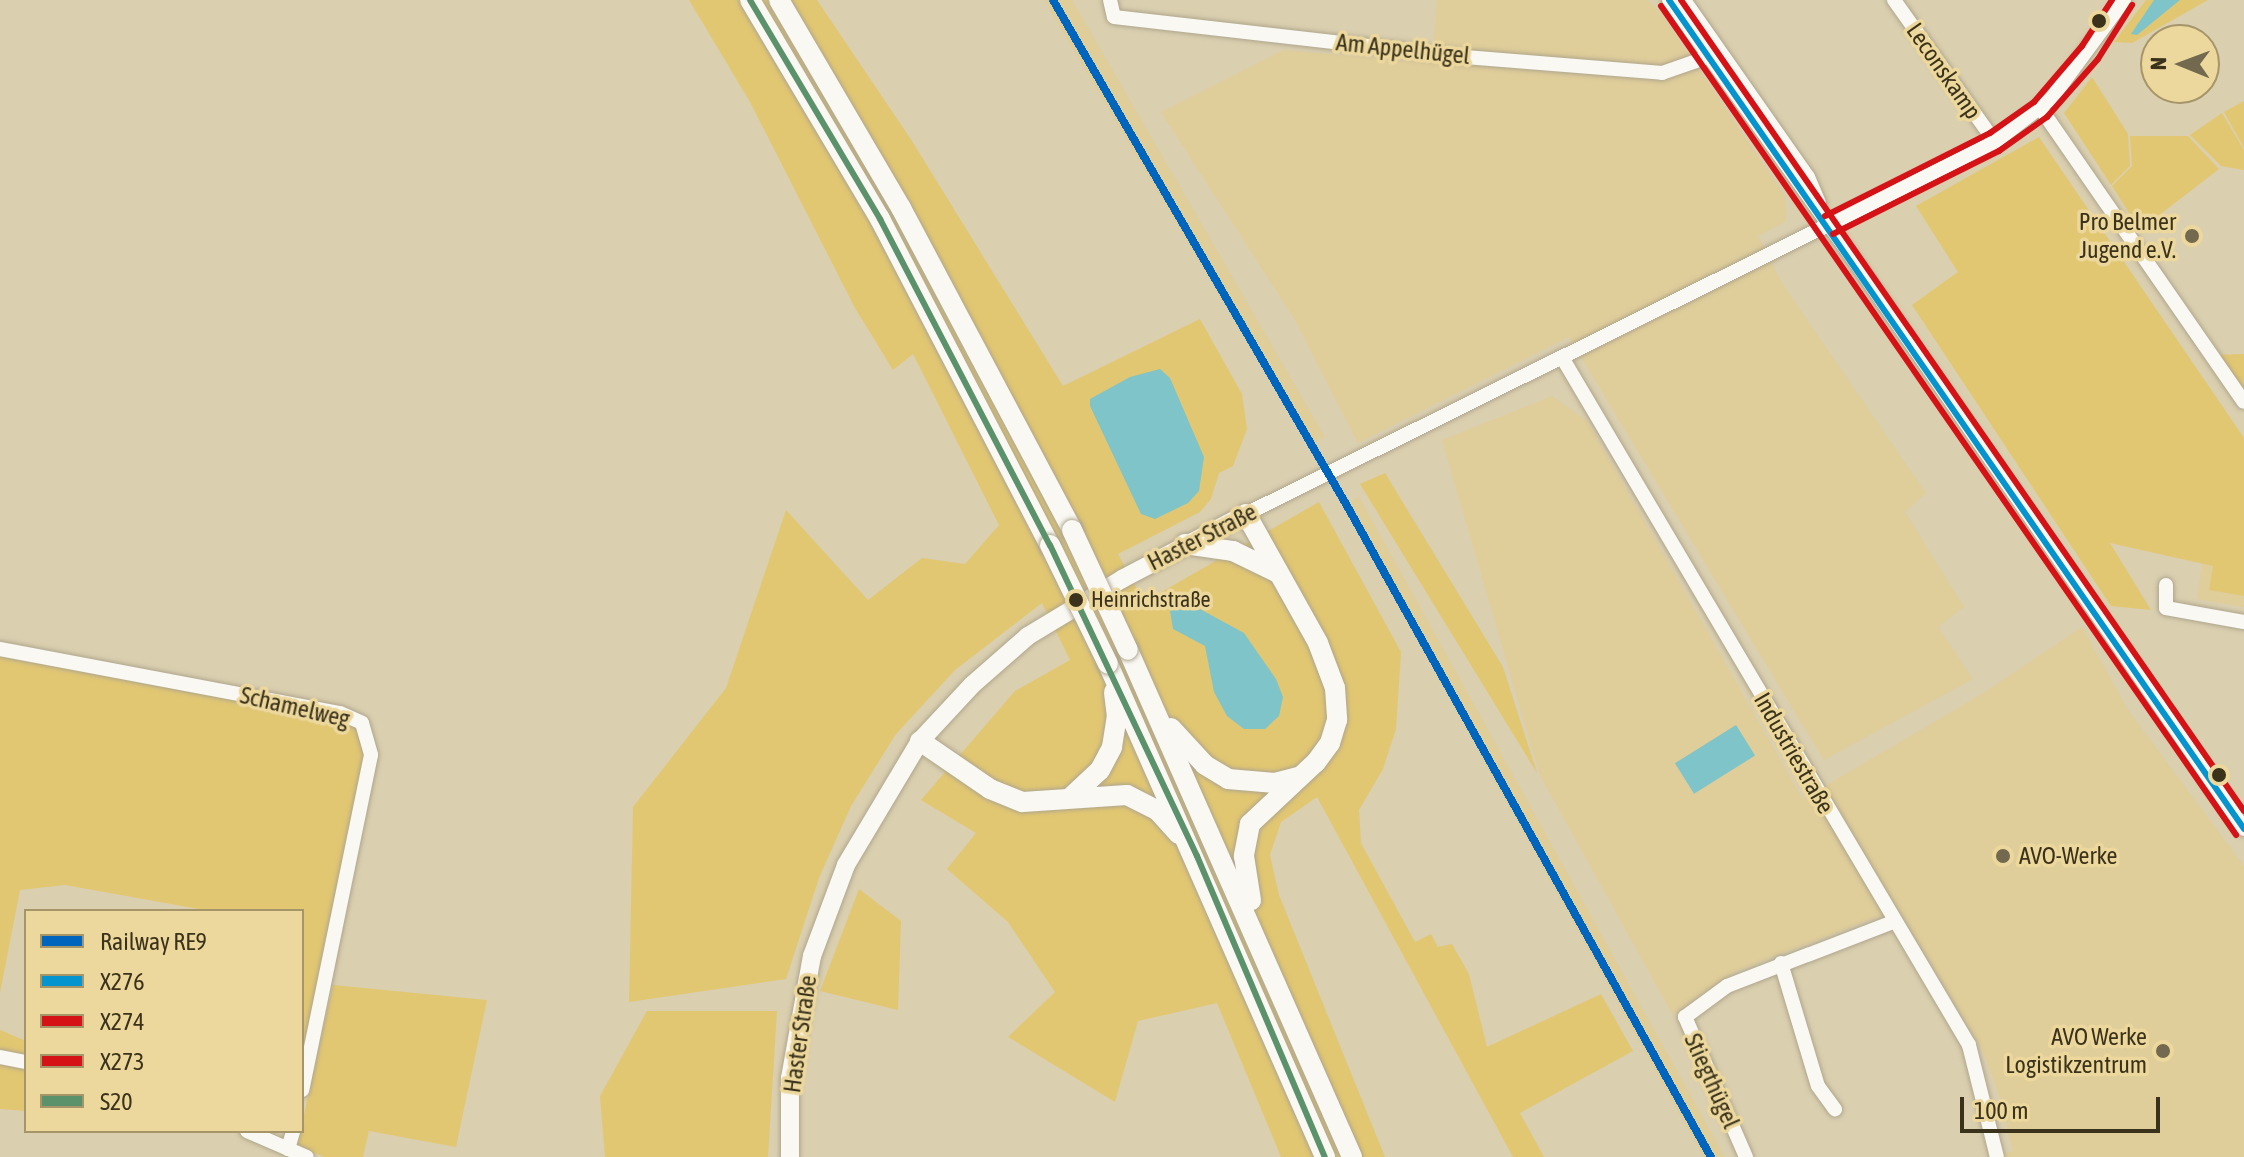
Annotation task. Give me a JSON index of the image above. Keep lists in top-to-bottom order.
{
  "streets": {
    "main road": ["Haster Straße"],
    "street": [
      "Am Appelhügel",
      "Leconskamp",
      "Schamelweg",
      "Industriestraße",
      "Stiegthügel"
    ]
  },
  "crossings": [
    ["Leconskamp", "Haster Straße"],
    ["Haster Straße", "Industriestraße"],
    ["Industriestraße", "Stiegthügel"]
  ],
  "places": [
    "Pro Belmer Jugend e.V.",
    "Heinrichstraße",
    "AVO-Werke",
    "AVO Werke Logistikzentrum"
  ],
  "lines": [
    "rail line RE9",
    "transit line X276",
    "transit line X273",
    "transit line S20",
    "transit line X274"
  ],
  "legend": [
    "Railway RE9",
    "X276",
    "X274",
    "X273",
    "S20"
  ],
  "scale_bar": "100 m",
  "north": "left"
}
